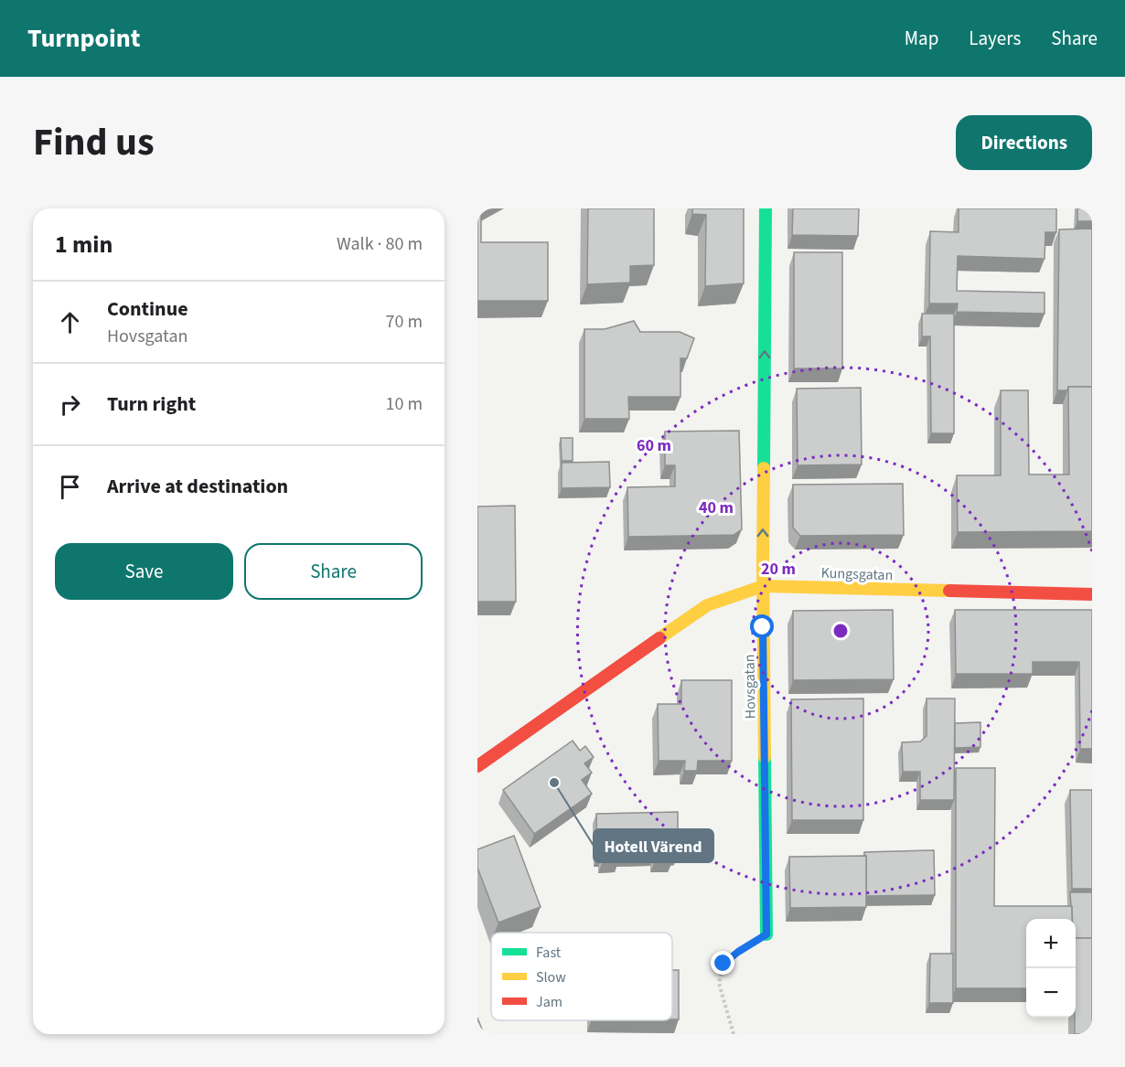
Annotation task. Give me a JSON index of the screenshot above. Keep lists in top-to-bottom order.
{
  "streets": {
    "street": ["Kungsgatan", "Hovsgatan"]
  },
  "crossings": [
    ["Kungsgatan", "Hovsgatan"]
  ],
  "one_way": ["Hovsgatan"],
  "places": ["Hotell Värend"],
  "legend": ["Fast", "Slow", "Jam"],
  "page": {
    "header": "Turnpoint",
    "nav": ["Map", "Layers", "Share"],
    "title": "Find us",
    "buttons": [
      "Directions",
      ["Save", "Share"]
    ],
    "heading": ["1 min", "Walk · 80 m"],
    "list": [
      ["Continue", "Hovsgatan", "70 m"],
      ["Turn right", "10 m"],
      "Arrive at destination"
    ],
    "map_buttons": ["+", "−"]
  },
  "rings": ["60 m", "40 m", "20 m"]
}
